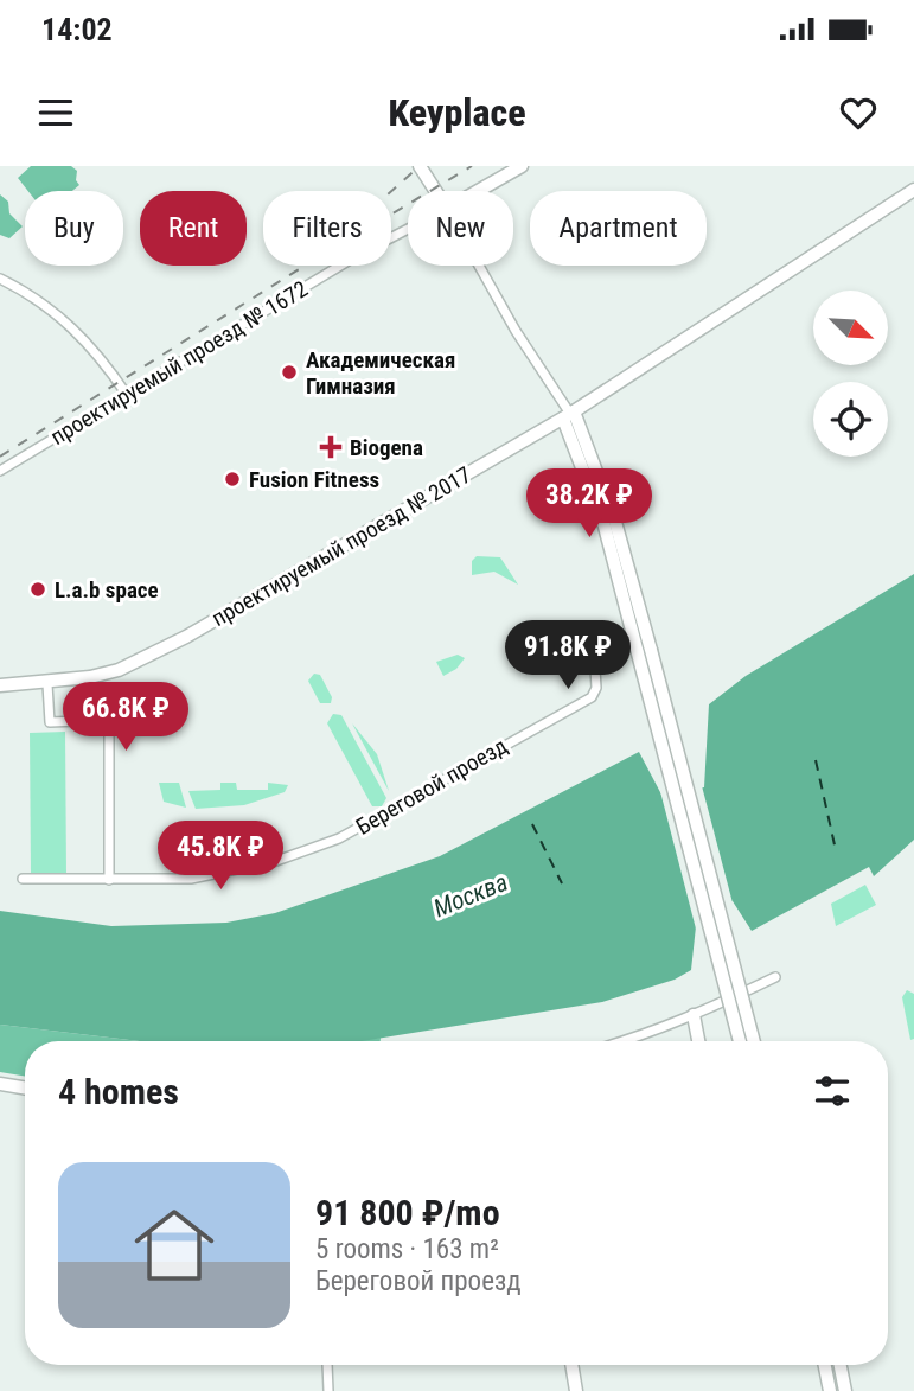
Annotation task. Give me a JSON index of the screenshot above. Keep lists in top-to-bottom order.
{
  "streets": {
    "street": ["проектируемый проезд № 1672", "проектируемый проезд № 2017", "Береговой проезд"]
  },
  "water": ["Москва"],
  "places": {
    "other": ["Академическая Гимназия", "Fusion Fitness", "L.a.b space"],
    "health": ["Biogena"]
  },
  "north": "bottom right",
  "page": {
    "status": "14:02",
    "header": "Keyplace",
    "chip": [
      "Buy",
      "Rent",
      "Filters",
      "New",
      "Apartment"
    ],
    "price": [
      "38.2K ₽",
      "91.8K ₽",
      "66.8K ₽",
      "45.8K ₽"
    ],
    "heading": "4 homes",
    "list": [
      {
        "name": "91 800 ₽/mo",
        "note": "5 rooms · 163 m² · Береговой проезд"
      }
    ]
  }
}
